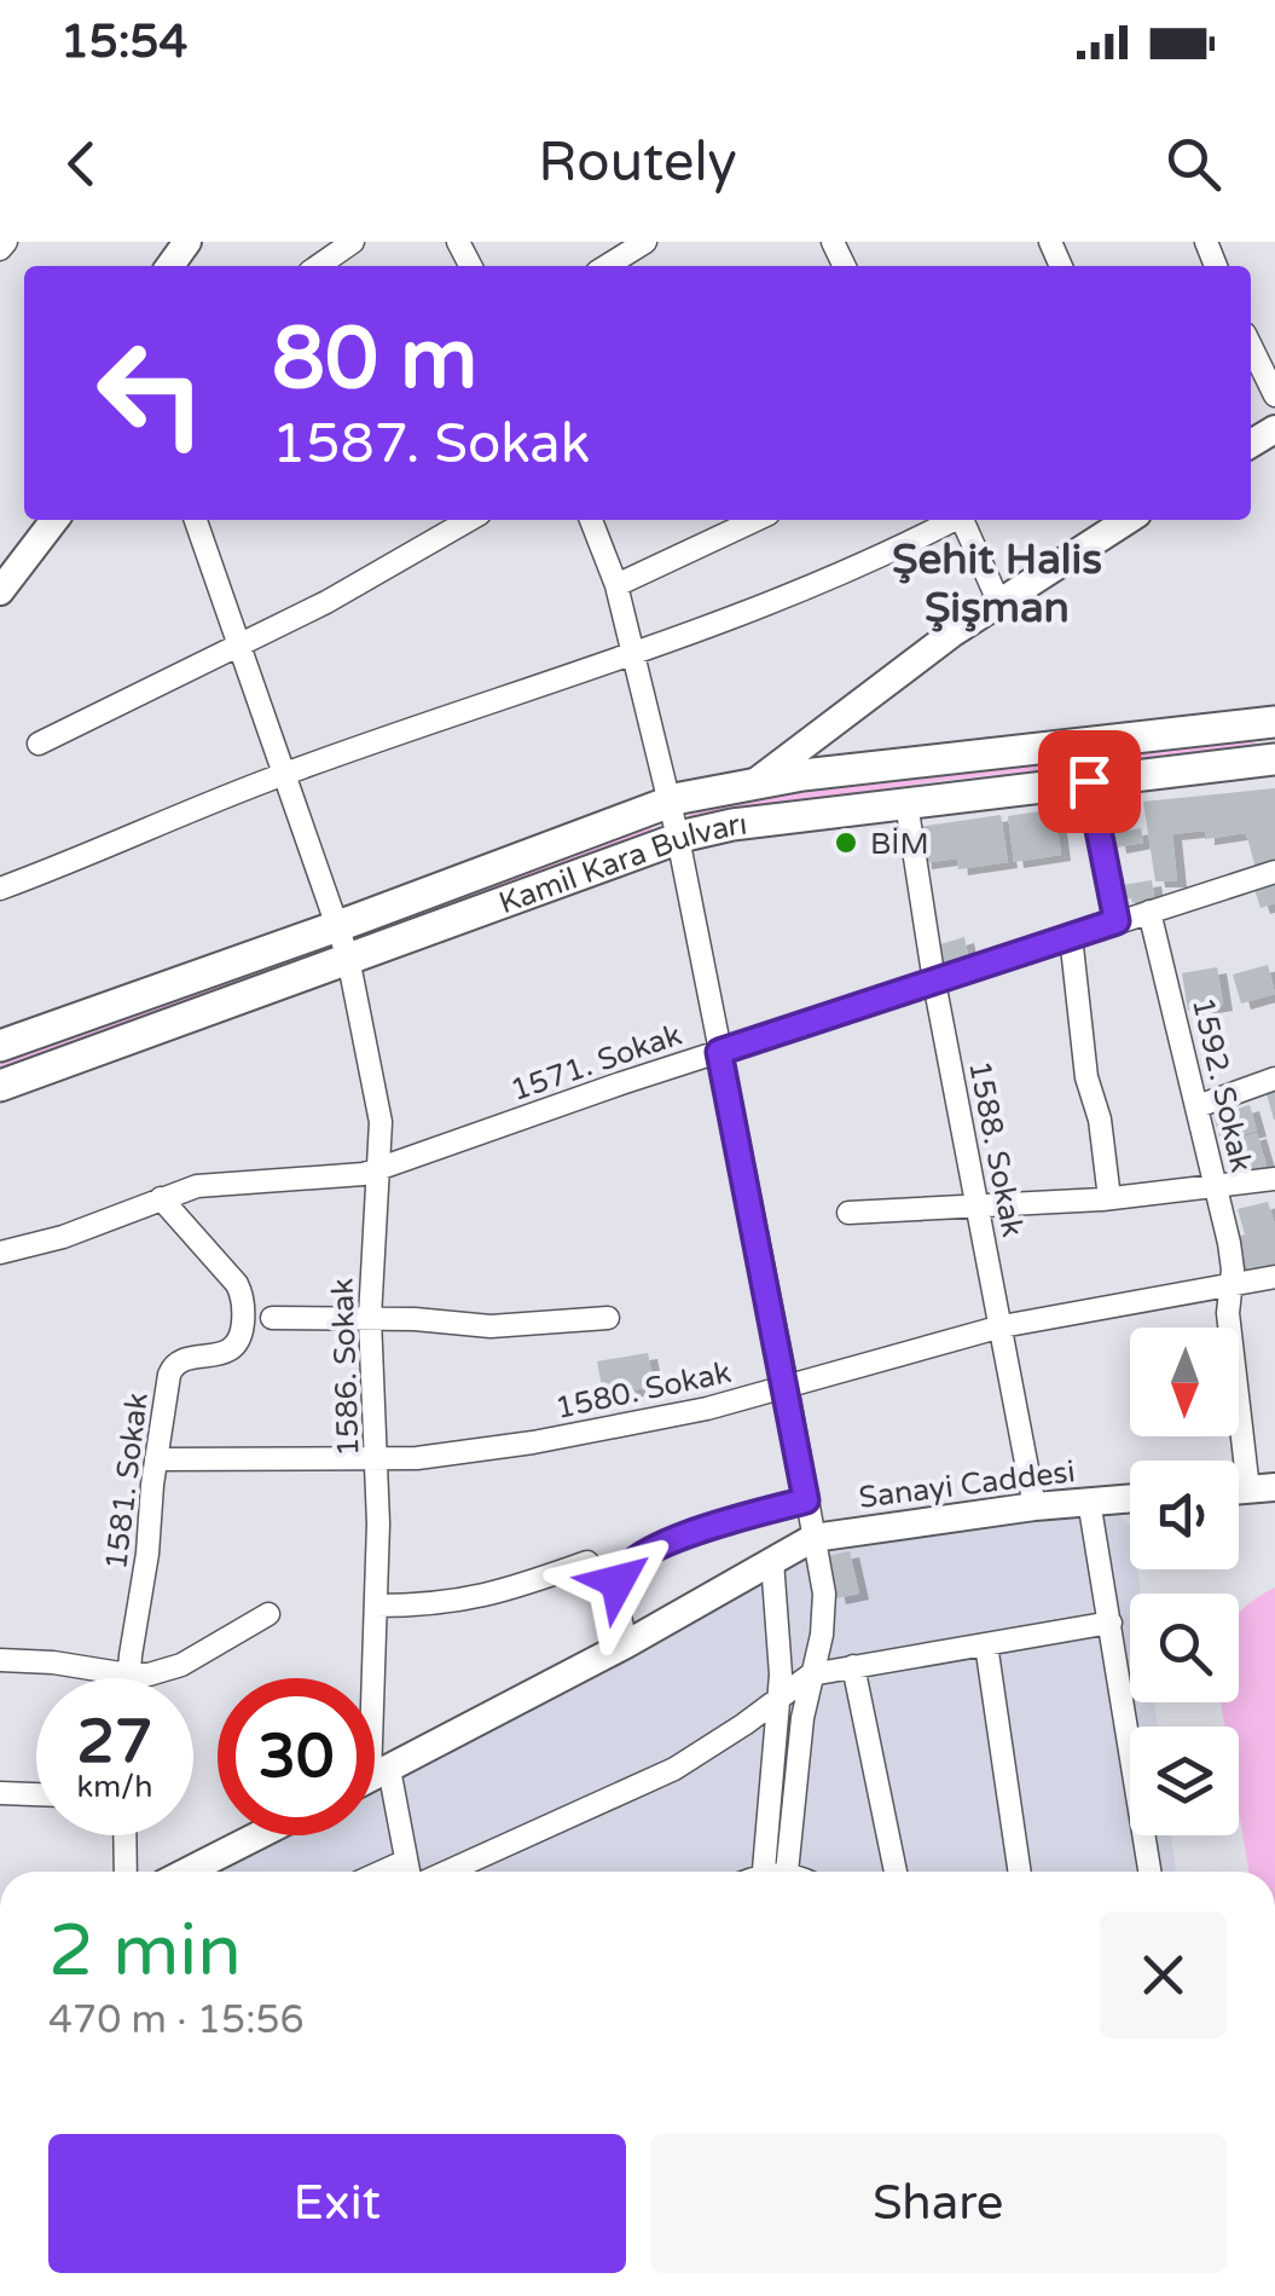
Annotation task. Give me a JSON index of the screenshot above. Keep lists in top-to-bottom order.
{
  "streets": {
    "main road": ["Kamil Kara Bulvarı"],
    "street": [
      "1571. Sokak",
      "1592. Sokak",
      "1588. Sokak",
      "1586. Sokak",
      "1580. Sokak",
      "1581. Sokak",
      "Sanayi Caddesi"
    ]
  },
  "crossings": [
    ["Kamil Kara Bulvarı", "1588. Sokak"],
    ["Kamil Kara Bulvarı", "1586. Sokak"],
    ["1571. Sokak", "1592. Sokak"],
    ["1571. Sokak", "1588. Sokak"],
    ["1571. Sokak", "1586. Sokak"],
    ["1592. Sokak", "1580. Sokak"],
    ["1588. Sokak", "1580. Sokak"],
    ["1588. Sokak", "Sanayi Caddesi"],
    ["1586. Sokak", "1580. Sokak"],
    ["1580. Sokak", "1581. Sokak"]
  ],
  "districts": ["Şehit Halis Şişman"],
  "places": ["BİM"],
  "north": "bottom",
  "page": {
    "status": "15:54",
    "header": "Routely",
    "turn": ["80 m", "1587. Sokak"],
    "speed": "27 km/h",
    "limit": "30",
    "heading": ["2 min", "470 m · 15:56"],
    "buttons": ["Exit", "Share"]
  }
}
